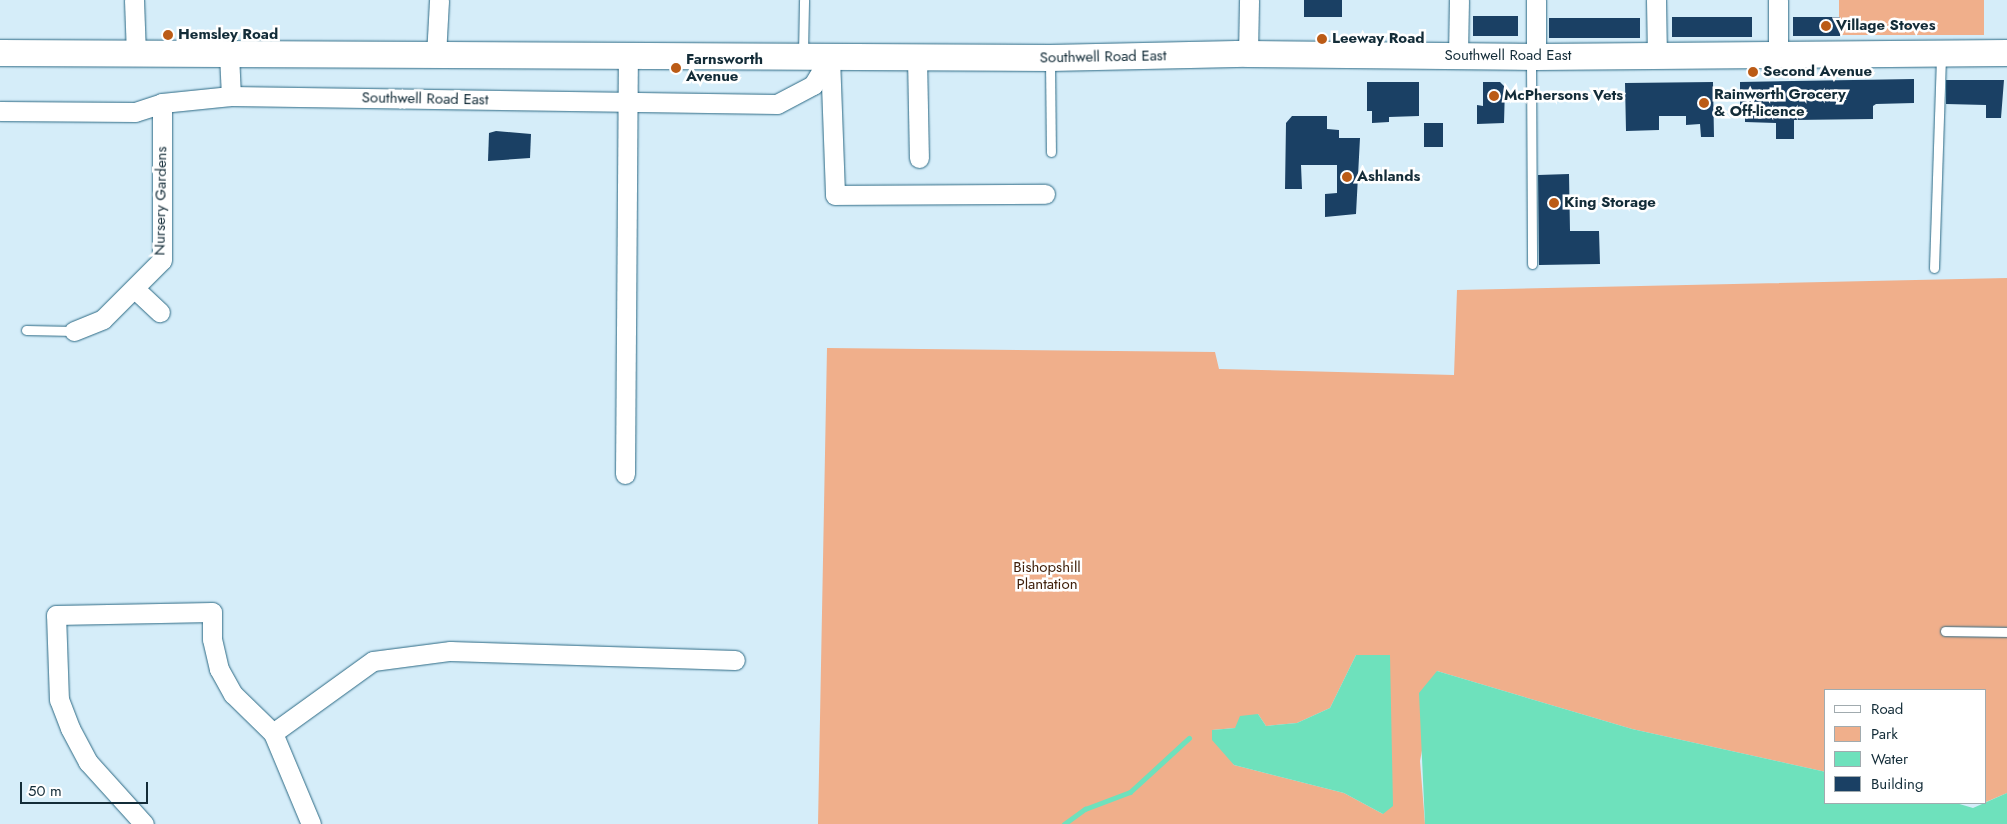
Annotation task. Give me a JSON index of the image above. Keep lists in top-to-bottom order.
{
  "streets": {
    "main road": ["Southwell Road East"],
    "street": ["Nursery Gardens"]
  },
  "crossings": [
    ["Southwell Road East", "Nursery Gardens"]
  ],
  "parks": ["Bishopshill Plantation"],
  "places": [
    "Village Stoves",
    "Hemsley Road",
    "Leeway Road",
    "Farnsworth Avenue",
    "Second Avenue",
    "McPhersons Vets",
    "Rainworth Grocery & Off-licence",
    "Ashlands",
    "King Storage"
  ],
  "legend": [
    "Road",
    "Park",
    "Water",
    "Building"
  ],
  "scale_bar": "50 m"
}
